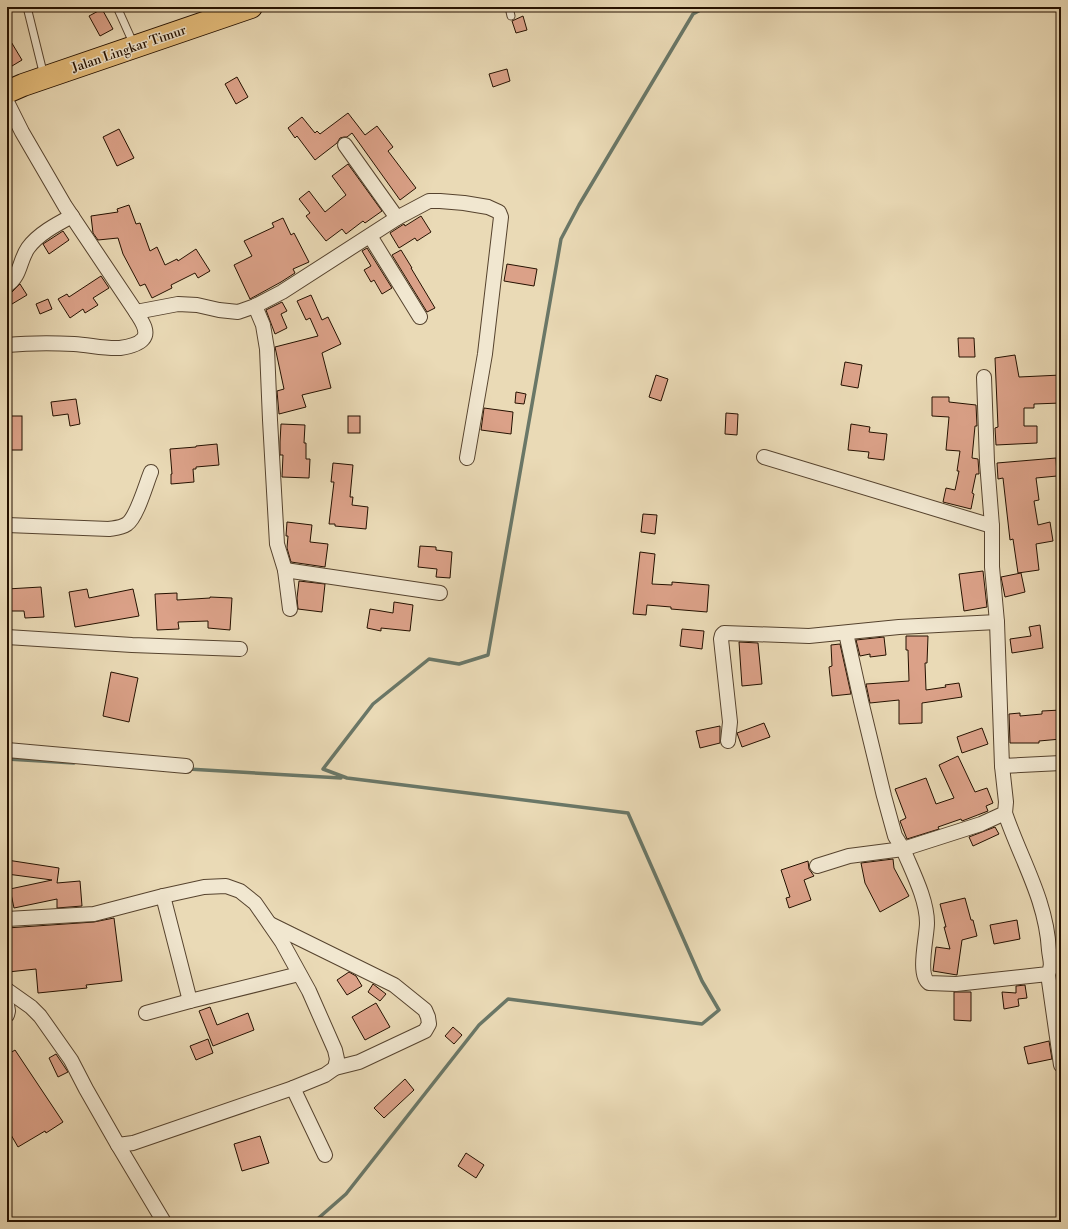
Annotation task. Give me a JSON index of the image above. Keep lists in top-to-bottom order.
{
  "streets": {
    "highway": ["Jalan Lingkar Timur"]
  }
}
